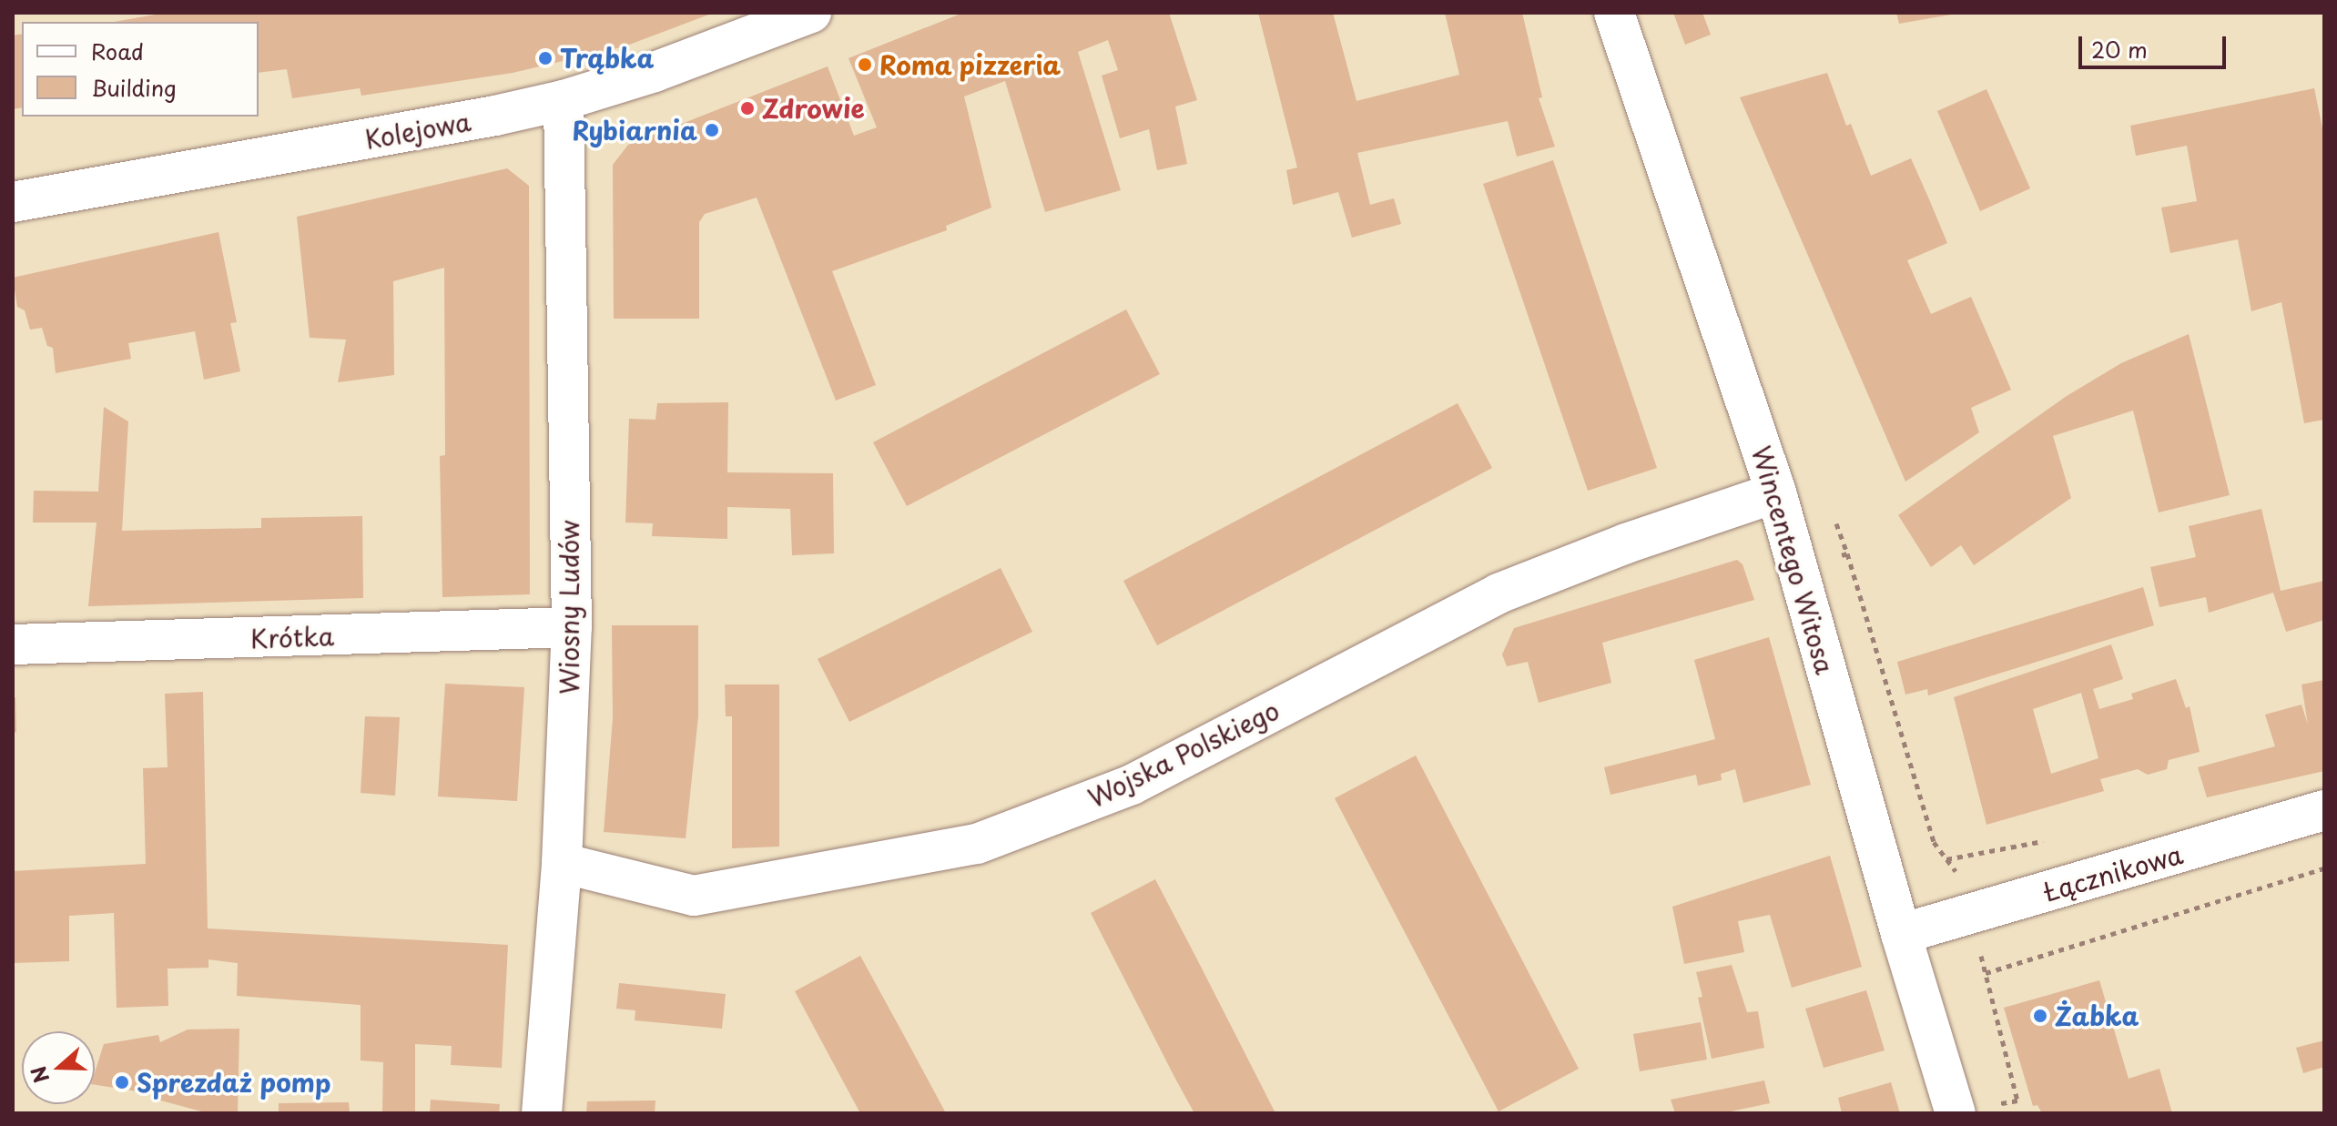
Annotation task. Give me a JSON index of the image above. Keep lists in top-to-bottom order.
{
  "streets": {
    "street": [
      "Kolejowa",
      "Wincentego Witosa",
      "Wiosny Ludów",
      "Krótka",
      "Wojska Polskiego",
      "Łącznikowa"
    ]
  },
  "crossings": [
    ["Kolejowa", "Wiosny Ludów"],
    ["Wincentego Witosa", "Wojska Polskiego"],
    ["Wincentego Witosa", "Łącznikowa"],
    ["Wiosny Ludów", "Krótka"],
    ["Wiosny Ludów", "Wojska Polskiego"]
  ],
  "places": [
    "Trąbka",
    "Roma pizzeria",
    "Zdrowie",
    "Rybiarnia",
    "Żabka",
    "Sprezdaż pomp"
  ],
  "legend": ["Road", "Building"],
  "scale_bar": "20 m",
  "north": "left"
}
